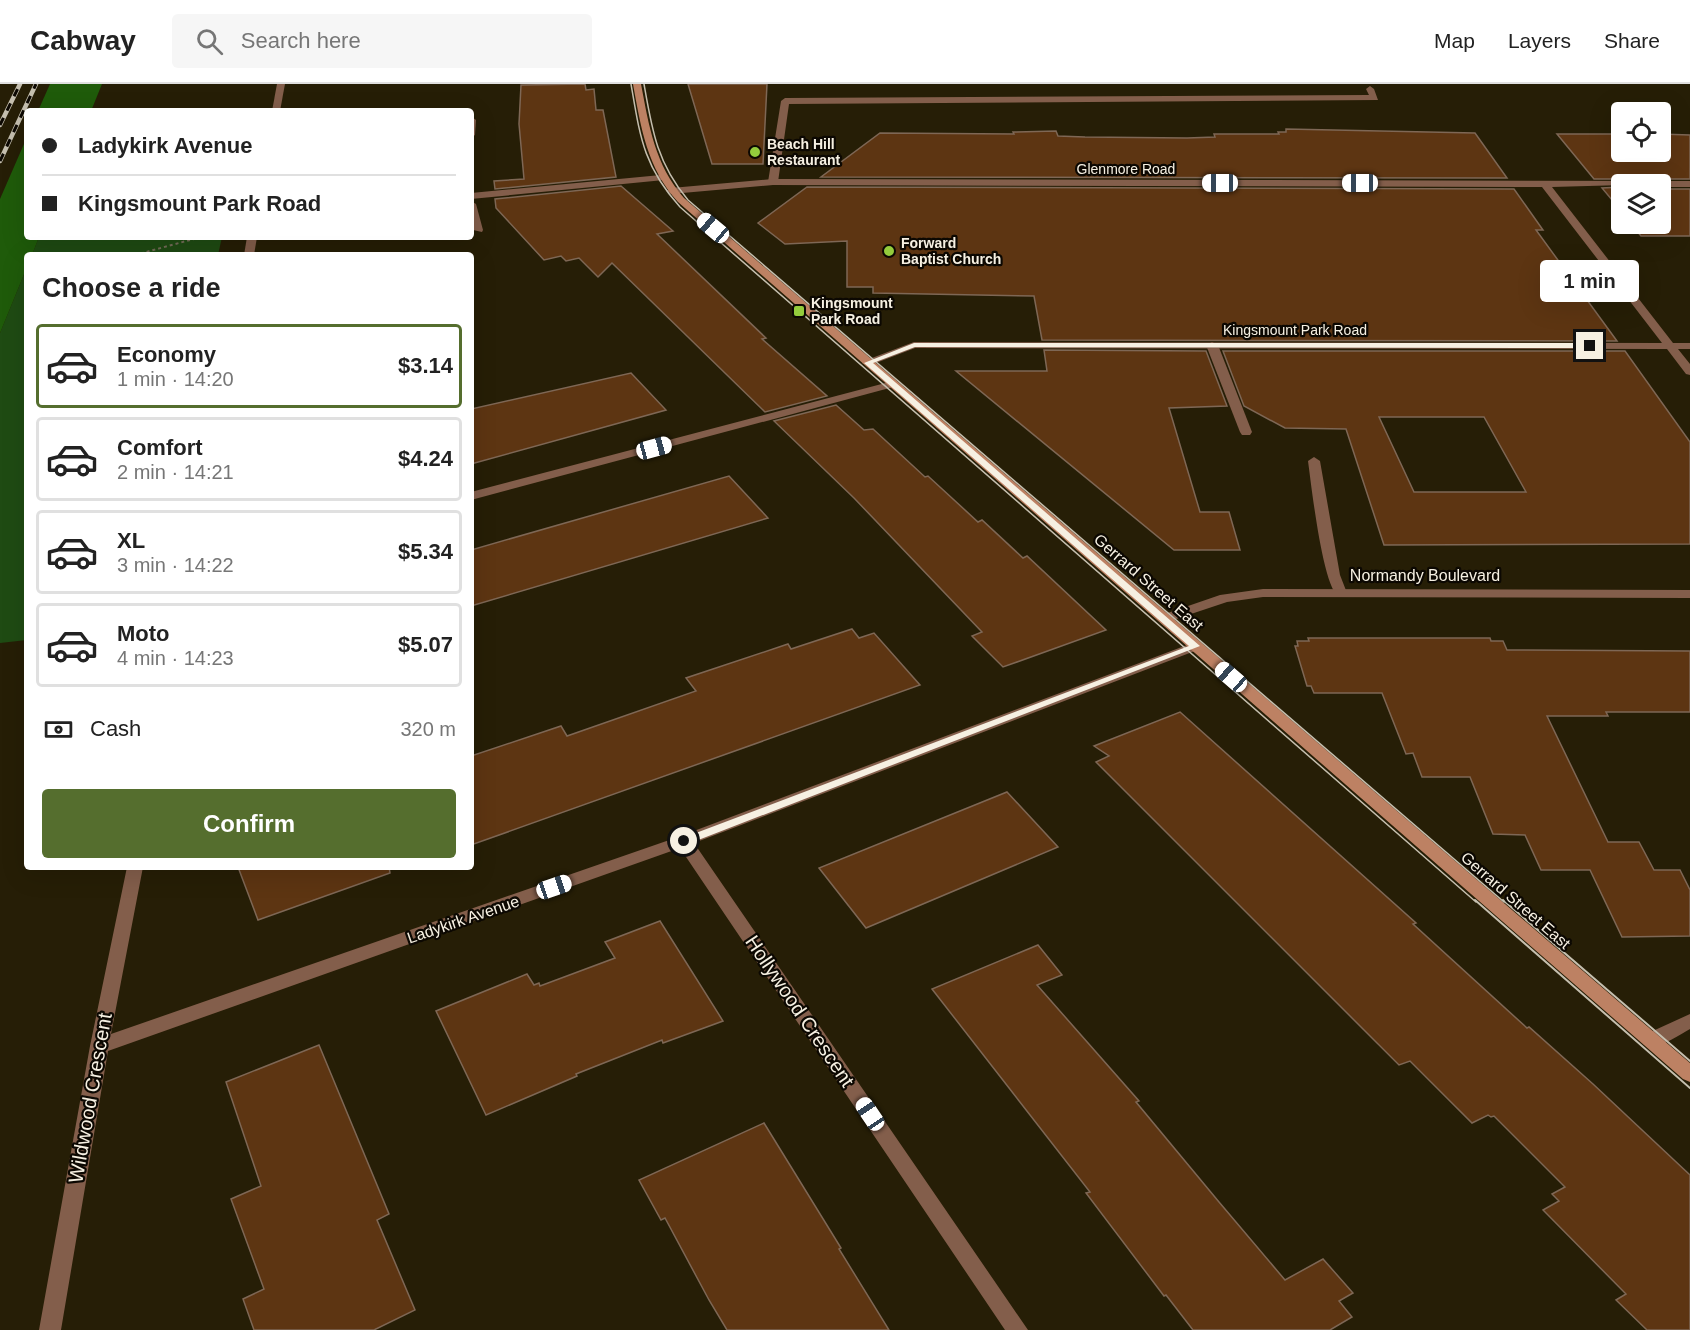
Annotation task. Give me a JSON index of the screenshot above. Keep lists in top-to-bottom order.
{
  "streets": {
    "main road": ["Gerrard Street East"],
    "street": [
      "Glenmore Road",
      "Kingsmount Park Road",
      "Normandy Boulevard",
      "Ladykirk Avenue",
      "Hollywood Crescent",
      "Wildwood Crescent"
    ]
  },
  "crossings": [
    ["Glenmore Road", "Gerrard Street East"],
    ["Kingsmount Park Road", "Gerrard Street East"],
    ["Normandy Boulevard", "Gerrard Street East"],
    ["Gerrard Street East", "Ladykirk Avenue"],
    ["Ladykirk Avenue", "Hollywood Crescent"],
    ["Ladykirk Avenue", "Wildwood Crescent"]
  ],
  "places": {
    "other": ["Beach Hill Restaurant", "Forward Baptist Church"],
    "transit": ["Kingsmount Park Road"]
  },
  "page": {
    "header": "Cabway",
    "search": "Search here",
    "nav": ["Map", "Layers", "Share"],
    "banner": ["Ladykirk Avenue", "Kingsmount Park Road"],
    "heading": "Choose a ride",
    "bubble": "1 min",
    "list": [
      {
        "name": "Economy",
        "note": "1 min · 14:20",
        "value": "$3.14"
      },
      {
        "name": "Comfort",
        "note": "2 min · 14:21",
        "value": "$4.24"
      },
      {
        "name": "XL",
        "note": "3 min · 14:22",
        "value": "$5.34"
      },
      {
        "name": "Moto",
        "note": "4 min · 14:23",
        "value": "$5.07"
      }
    ],
    "pay": ["Cash", "320 m"],
    "buttons": "Confirm"
  }
}
